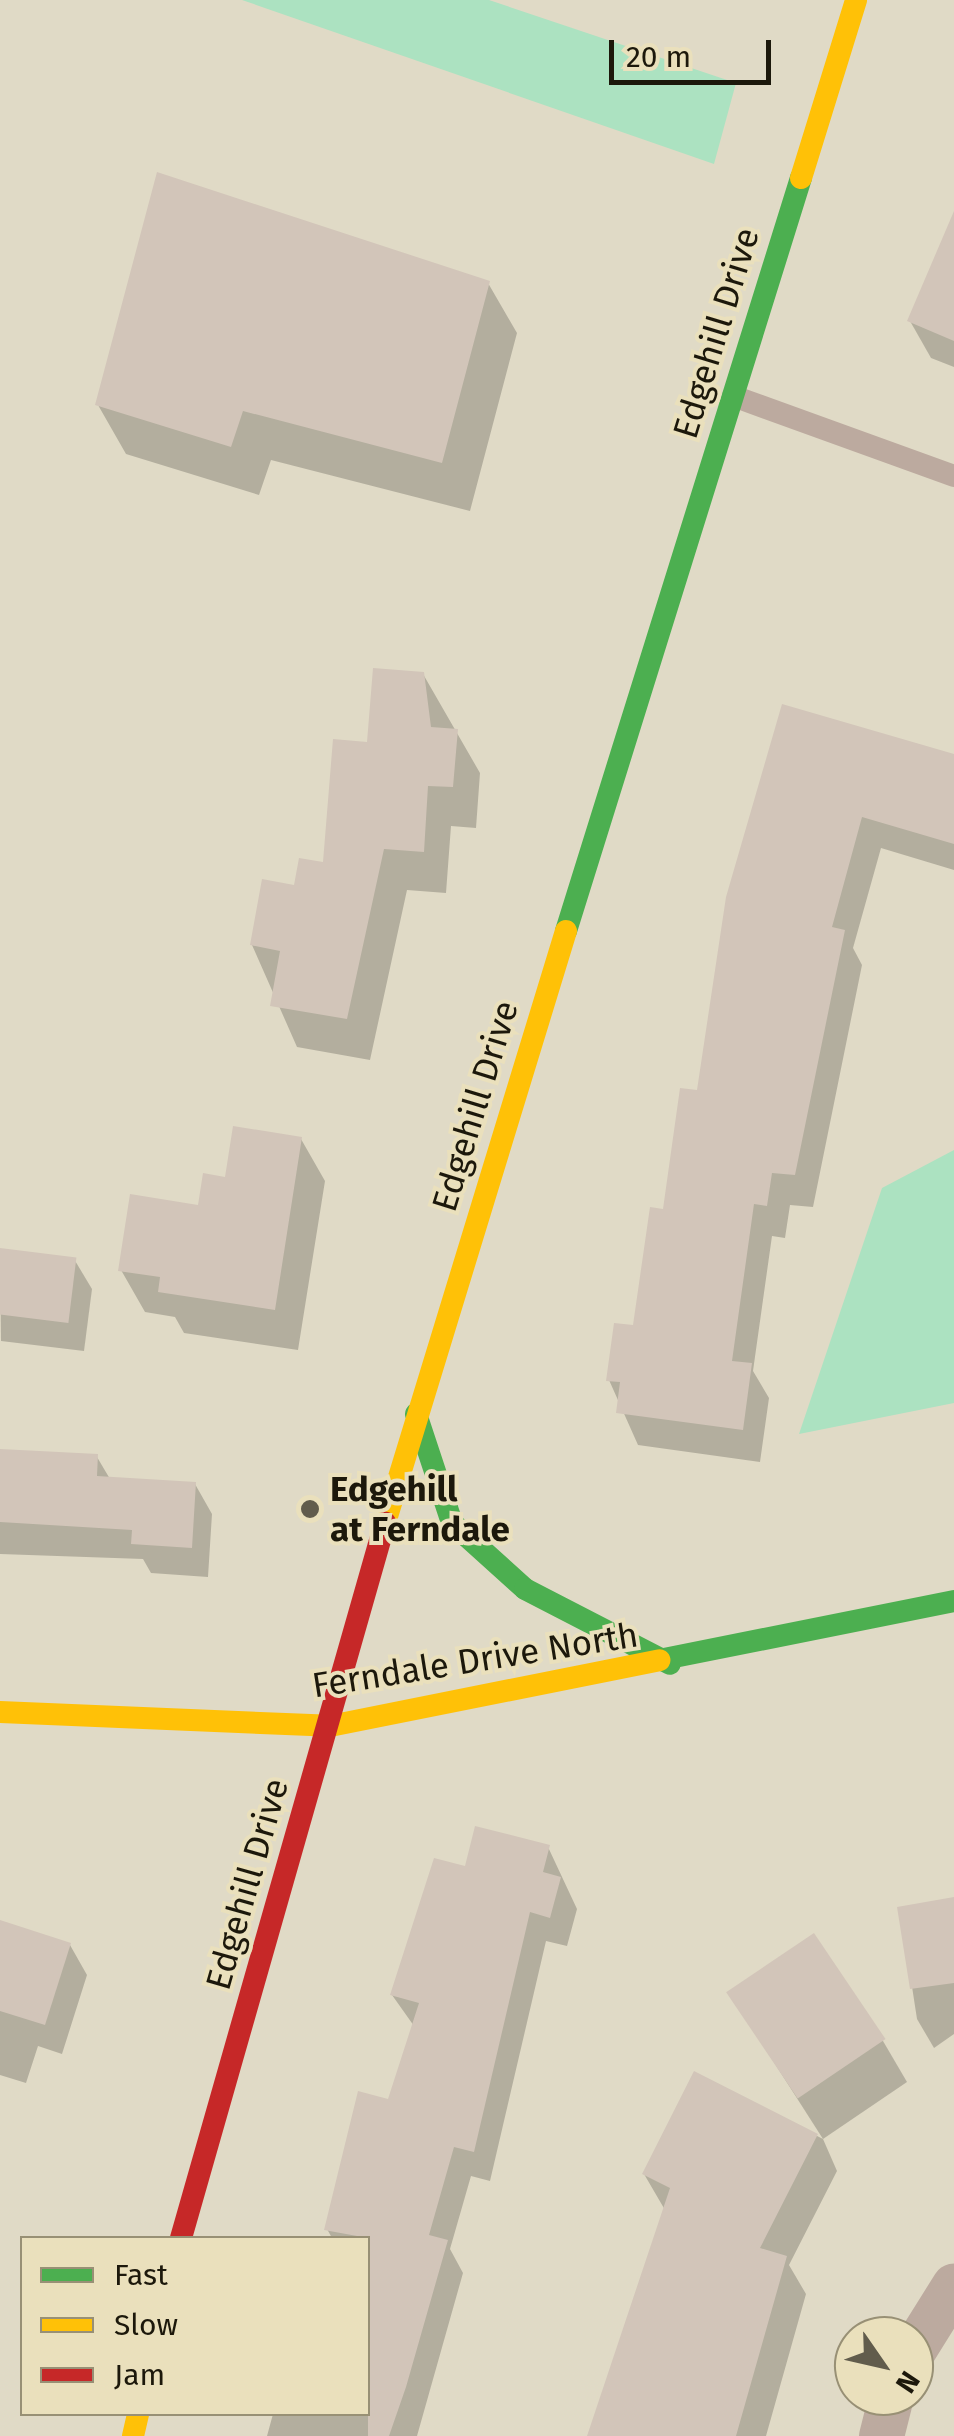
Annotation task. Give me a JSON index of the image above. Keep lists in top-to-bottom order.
{
  "streets": {
    "street": ["Edgehill Drive", "Ferndale Drive North"]
  },
  "crossings": [
    ["Edgehill Drive", "Ferndale Drive North"]
  ],
  "places": ["Edgehill at Ferndale"],
  "legend": ["Fast", "Slow", "Jam"],
  "scale_bar": "20 m",
  "north": "bottom right"
}
